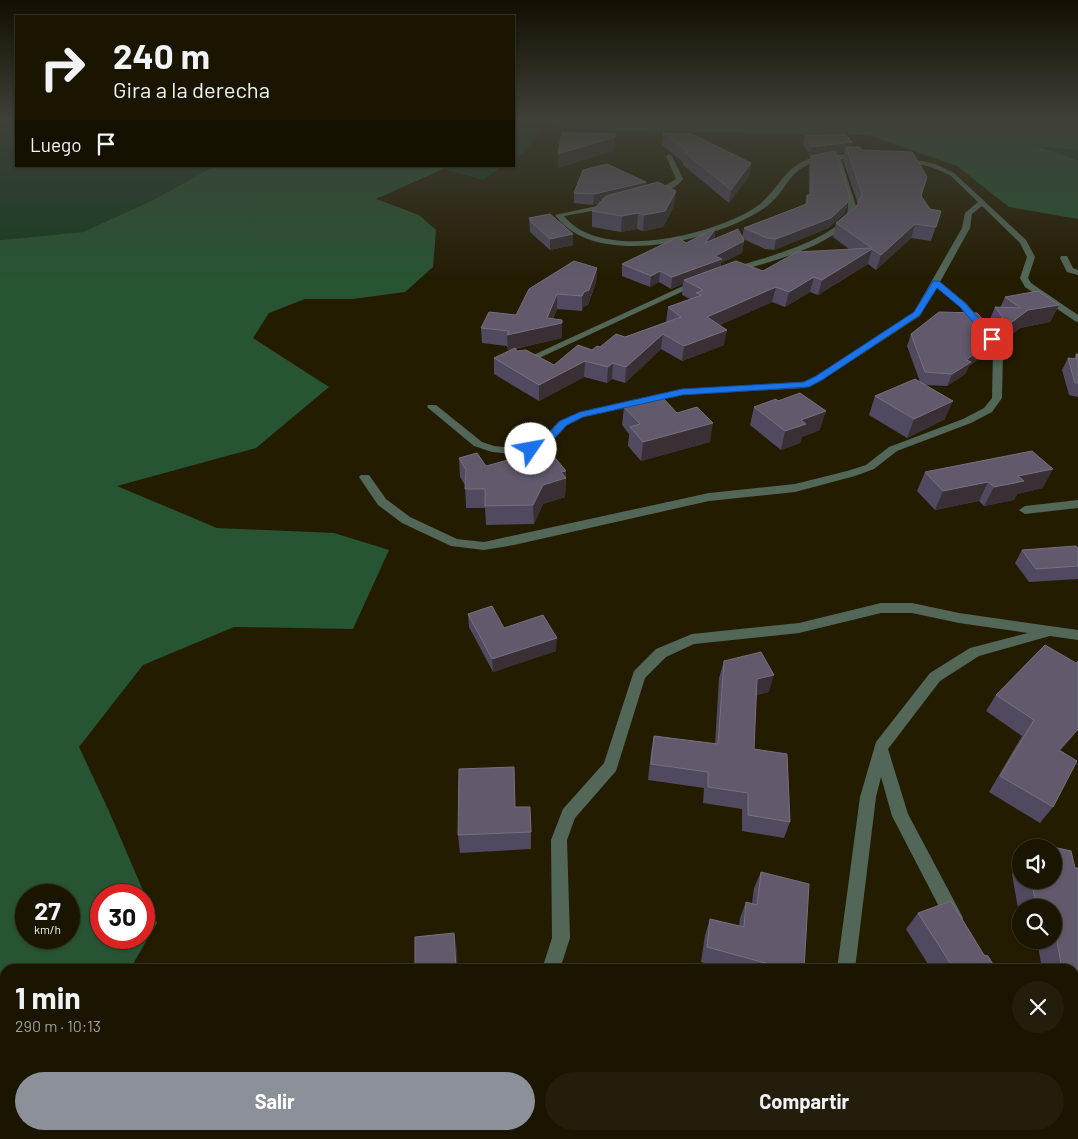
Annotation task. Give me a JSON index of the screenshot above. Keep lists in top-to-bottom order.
{
  "page": {
    "turn": ["240 m", "Gira a la derecha"],
    "then": "Luego",
    "speed": "27 km/h",
    "limit": "30",
    "heading": ["1 min", "290 m · 10:13"],
    "buttons": ["Salir", "Compartir"]
  }
}
